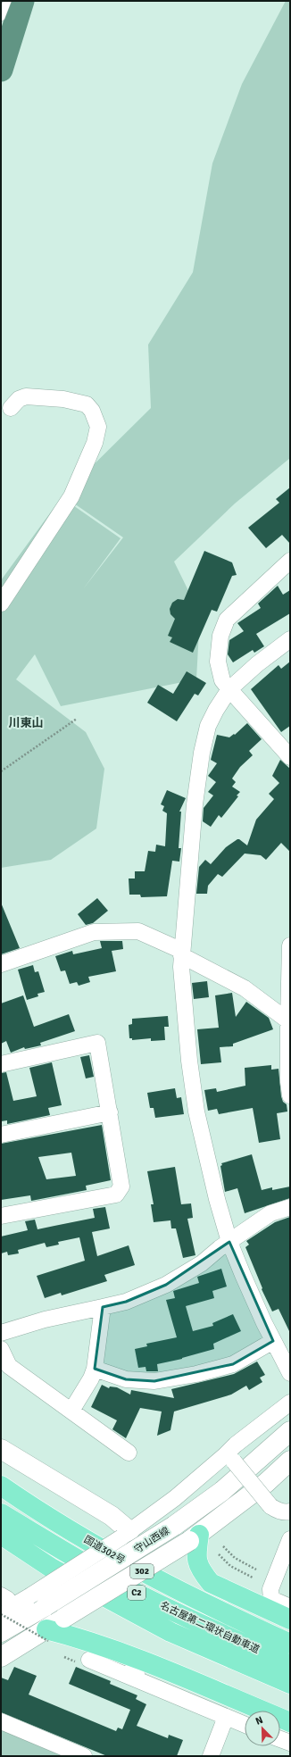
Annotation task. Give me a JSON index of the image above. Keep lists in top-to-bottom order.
{
  "streets": {
    "highway": [
      "国道302号",
      "302",
      "C2",
      "名古屋第二環状自動車道"
    ],
    "main road": ["守山西線"]
  },
  "districts": ["川東山"],
  "north": "top left"
}
